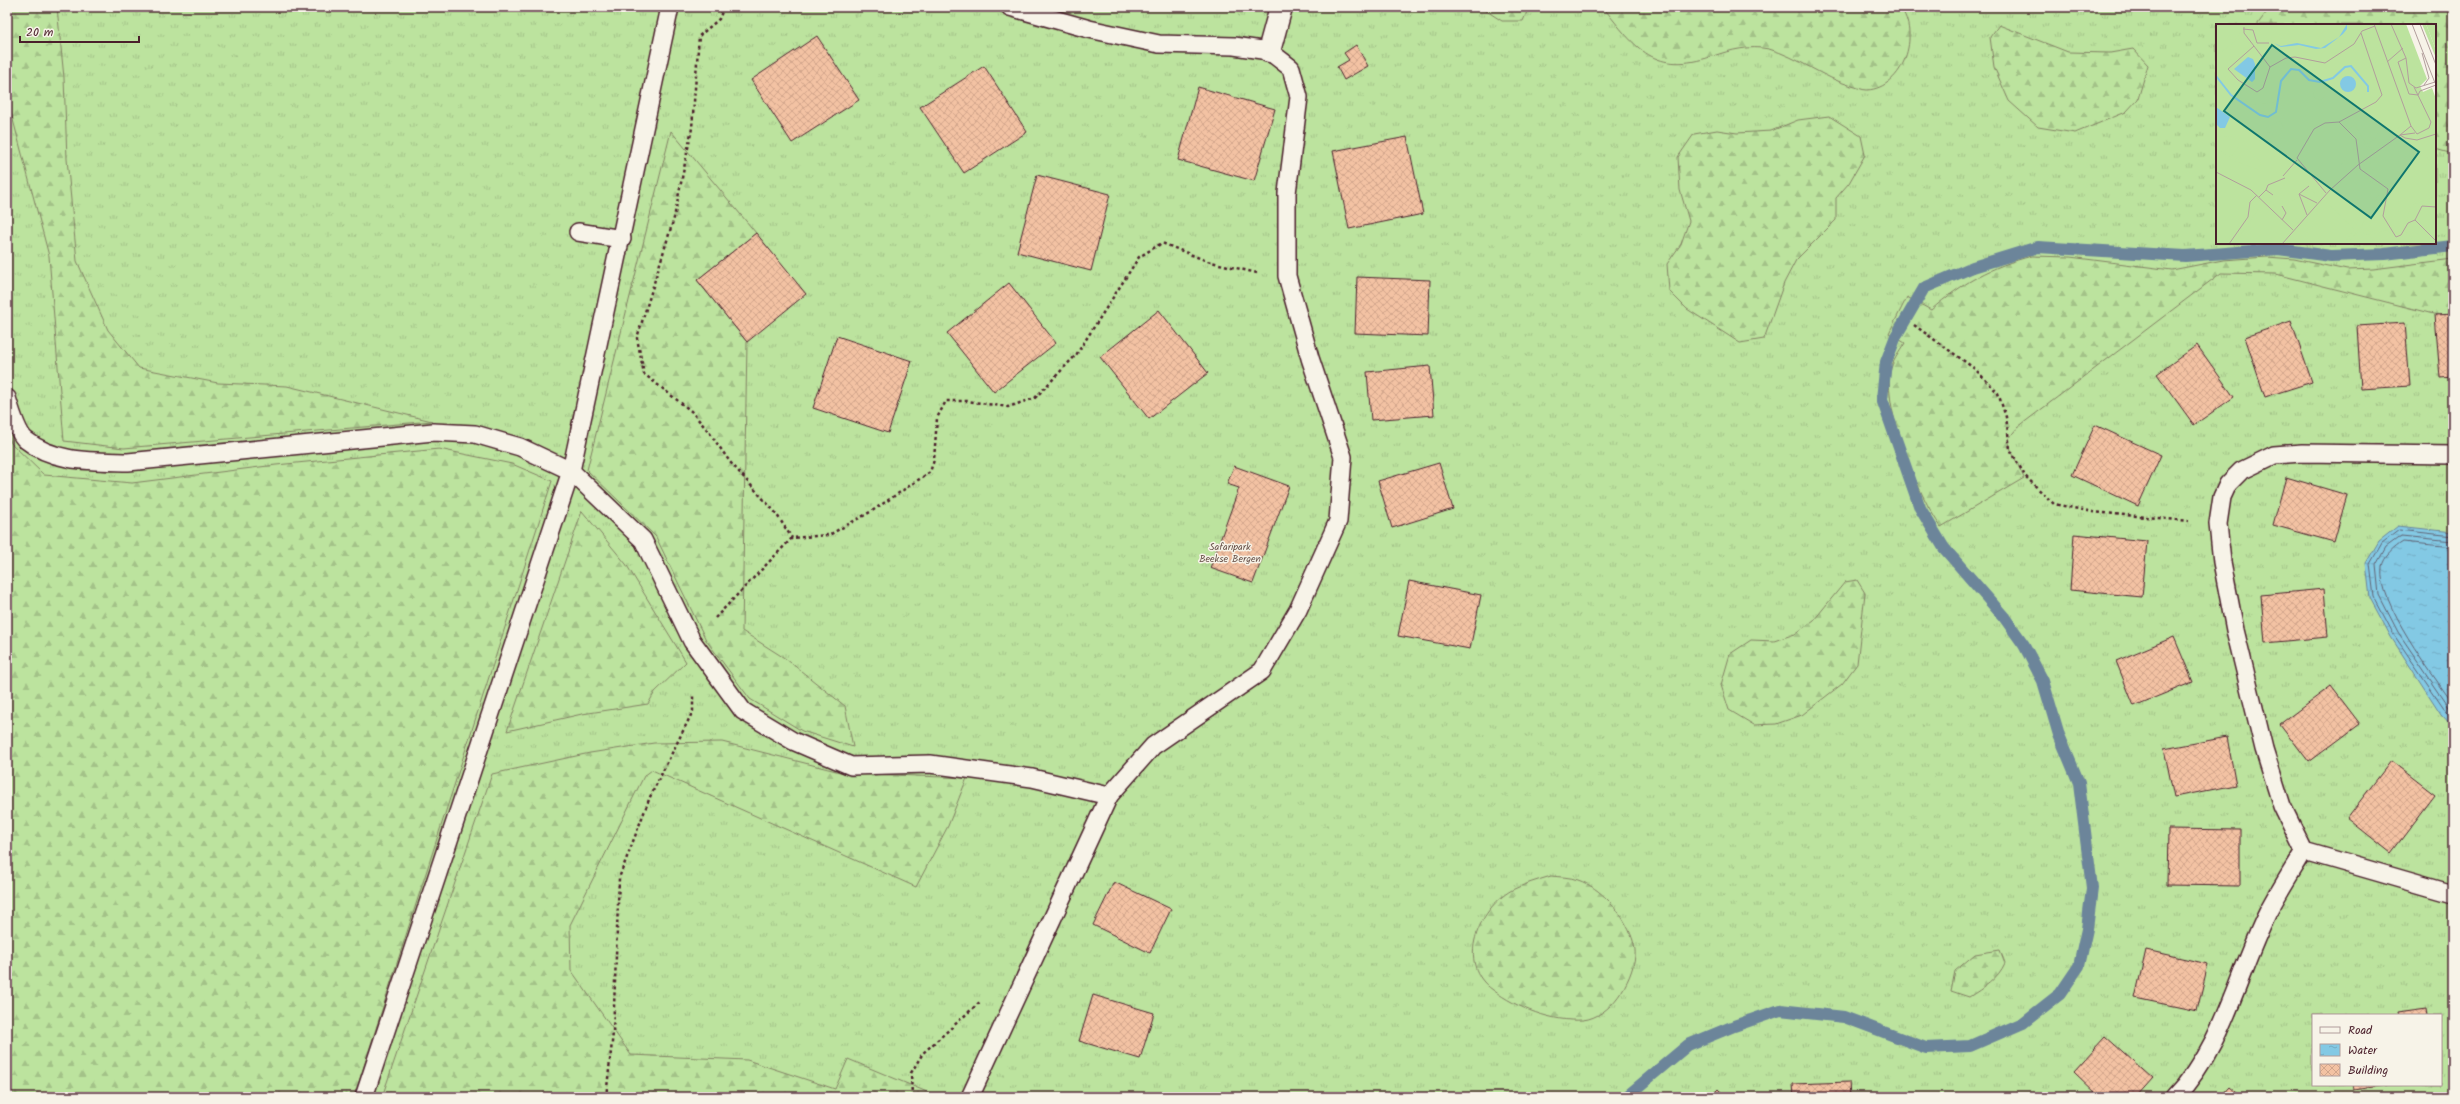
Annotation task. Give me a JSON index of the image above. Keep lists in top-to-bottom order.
{
  "parks": ["Safaripark Beekse Bergen"],
  "legend": ["Road", "Water", "Building"],
  "scale_bar": "20 m"
}
